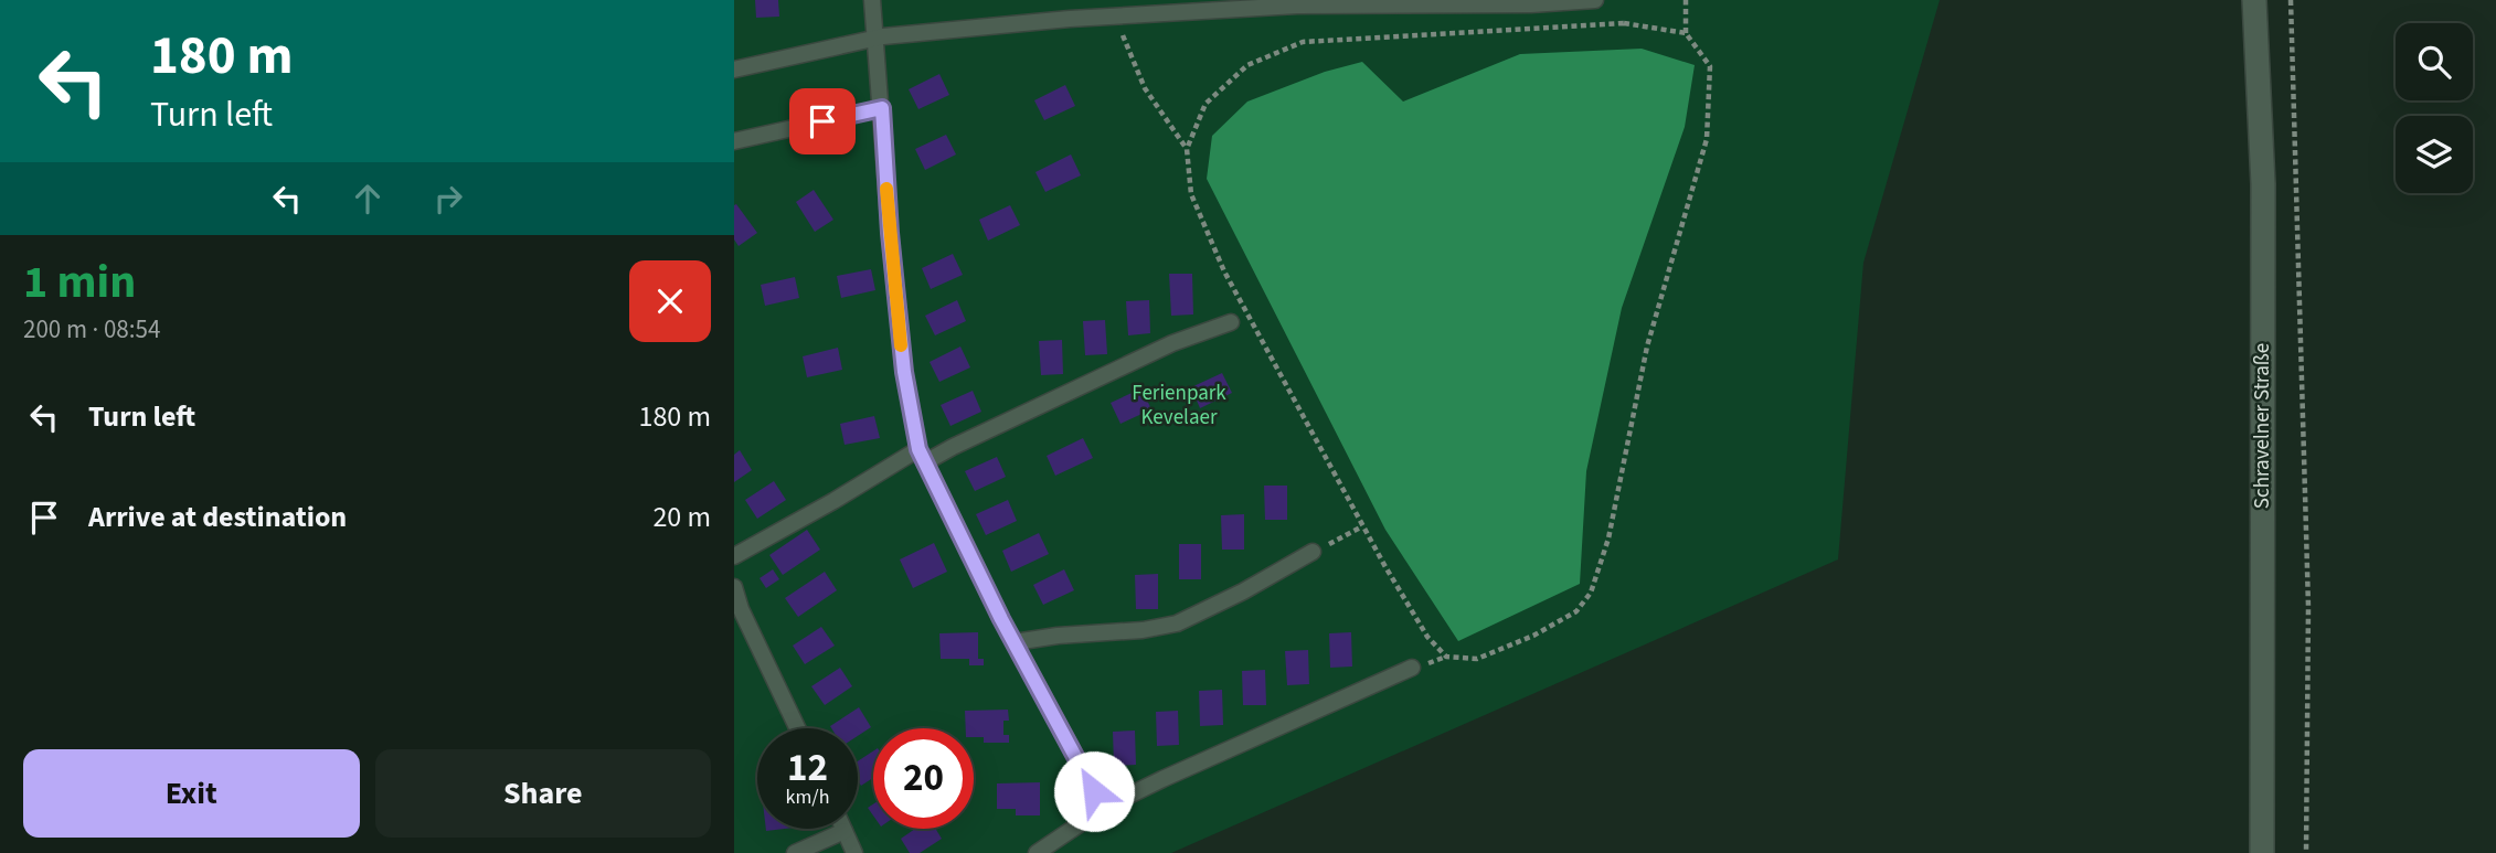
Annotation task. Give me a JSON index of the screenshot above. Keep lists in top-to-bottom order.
{
  "streets": {
    "main road": ["Schravelner Straße"]
  },
  "parks": ["Ferienpark Kevelaer"],
  "page": {
    "turn": ["180 m", "Turn left"],
    "heading": ["1 min", "200 m · 08:54"],
    "list": [
      {
        "name": "Turn left",
        "value": "180 m"
      },
      {
        "name": "Arrive at destination",
        "value": "20 m"
      }
    ],
    "speed": "12 km/h",
    "limit": "20",
    "buttons": ["Exit", "Share"]
  }
}
